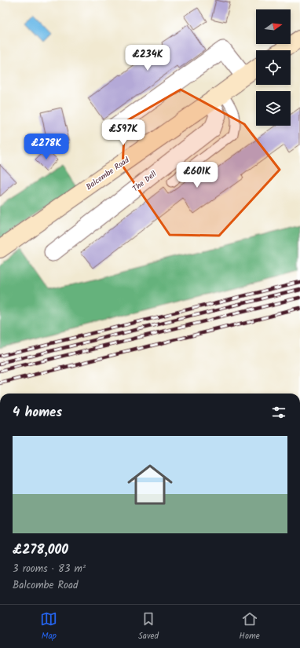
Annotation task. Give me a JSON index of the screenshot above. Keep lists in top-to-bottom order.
{
  "streets": {
    "main road": ["Balcombe Road"],
    "street": ["The Dell"]
  },
  "crossings": [
    ["Balcombe Road", "The Dell"]
  ],
  "north": "right",
  "page": {
    "price": [
      "£234K",
      "£597K",
      "£278K",
      "£601K"
    ],
    "heading": "4 homes",
    "list": [
      {
        "name": "£278,000",
        "note": "3 rooms · 83 m² · Balcombe Road"
      }
    ],
    "tabs": ["Map", "Saved", "Home"]
  }
}
